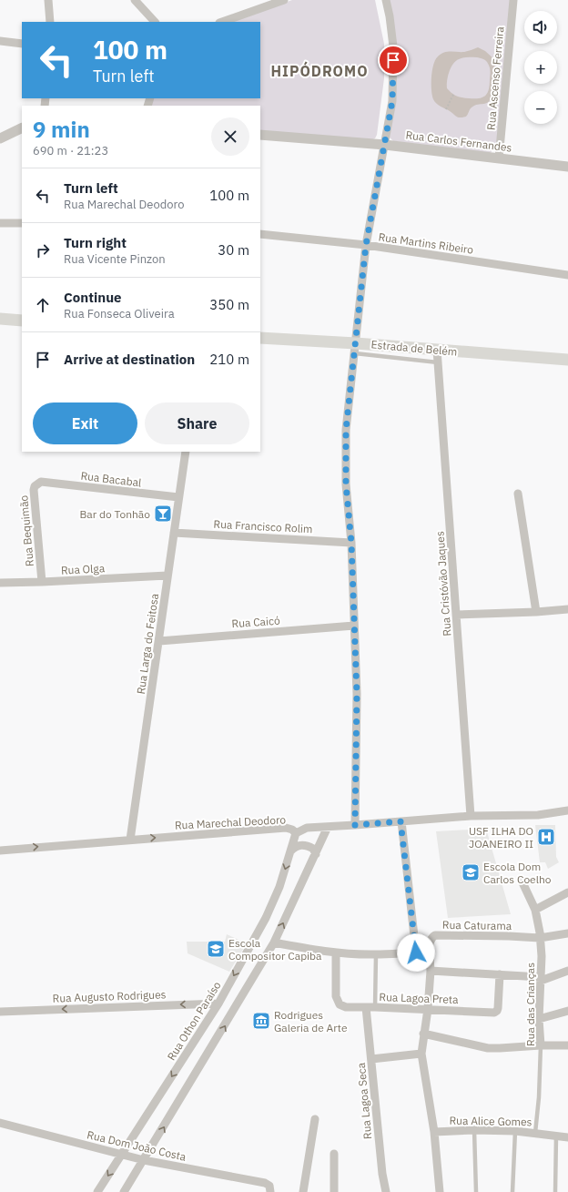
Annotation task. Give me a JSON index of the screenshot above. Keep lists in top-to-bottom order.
{
  "streets": {
    "main road": ["Estrada de Belém"],
    "street": [
      "Rua Ascenso Ferreira",
      "Rua Carlos Fernandes",
      "Rua Martins Ribeiro",
      "Rua Bacabal",
      "Rua Francisco Rolim",
      "Rua Bequimão",
      "Rua Olga",
      "Rua Cristóvão Jaques",
      "Rua Caicó",
      "Rua Larga do Feitosa",
      "Rua Marechal Deodoro",
      "Rua Caturama",
      "Rua Augusto Rodrigues",
      "Rua Lagoa Preta",
      "Rua das Crianças",
      "Rua Othon Paraíso",
      "Rua Lagoa Seca",
      "Rua Alice Gomes",
      "Rua Dom João Costa"
    ]
  },
  "crossings": [
    ["Rua Ascenso Ferreira", "Rua Carlos Fernandes"],
    ["Estrada de Belém", "Rua Cristóvão Jaques"],
    ["Rua Bacabal", "Rua Bequimão"],
    ["Rua Bacabal", "Rua Larga do Feitosa"],
    ["Rua Francisco Rolim", "Rua Larga do Feitosa"],
    ["Rua Bequimão", "Rua Olga"],
    ["Rua Olga", "Rua Larga do Feitosa"],
    ["Rua Cristóvão Jaques", "Rua Marechal Deodoro"],
    ["Rua Caicó", "Rua Larga do Feitosa"],
    ["Rua Larga do Feitosa", "Rua Marechal Deodoro"],
    ["Rua Marechal Deodoro", "Rua Othon Paraíso"],
    ["Rua Caturama", "Rua das Crianças"],
    ["Rua Augusto Rodrigues", "Rua Othon Paraíso"],
    ["Rua Lagoa Preta", "Rua Lagoa Seca"],
    ["Rua das Crianças", "Rua Alice Gomes"],
    ["Rua Othon Paraíso", "Rua Dom João Costa"]
  ],
  "one_way": ["Rua Marechal Deodoro", "Rua Augusto Rodrigues"],
  "districts": ["HIPÓDROMO"],
  "places": {
    "bar": ["Bar do Tonhão"],
    "hospital": ["USF ILHA DO JOANEIRO II"],
    "school or university": ["Escola Dom Carlos Coelho", "Escola Compositor Capiba"],
    "museum": ["Rodrigues Galeria de Arte"]
  },
  "page": {
    "map_buttons": ["+", "−"],
    "turn": ["100 m", "Turn left"],
    "heading": ["9 min", "690 m · 21:23"],
    "list": [
      {
        "name": "Turn left",
        "note": "Rua Marechal Deodoro",
        "value": "100 m"
      },
      {
        "name": "Turn right",
        "note": "Rua Vicente Pinzon",
        "value": "30 m"
      },
      {
        "name": "Continue",
        "note": "Rua Fonseca Oliveira",
        "value": "350 m"
      },
      {
        "name": "Arrive at destination",
        "value": "210 m"
      }
    ],
    "buttons": ["Exit", "Share"]
  }
}
